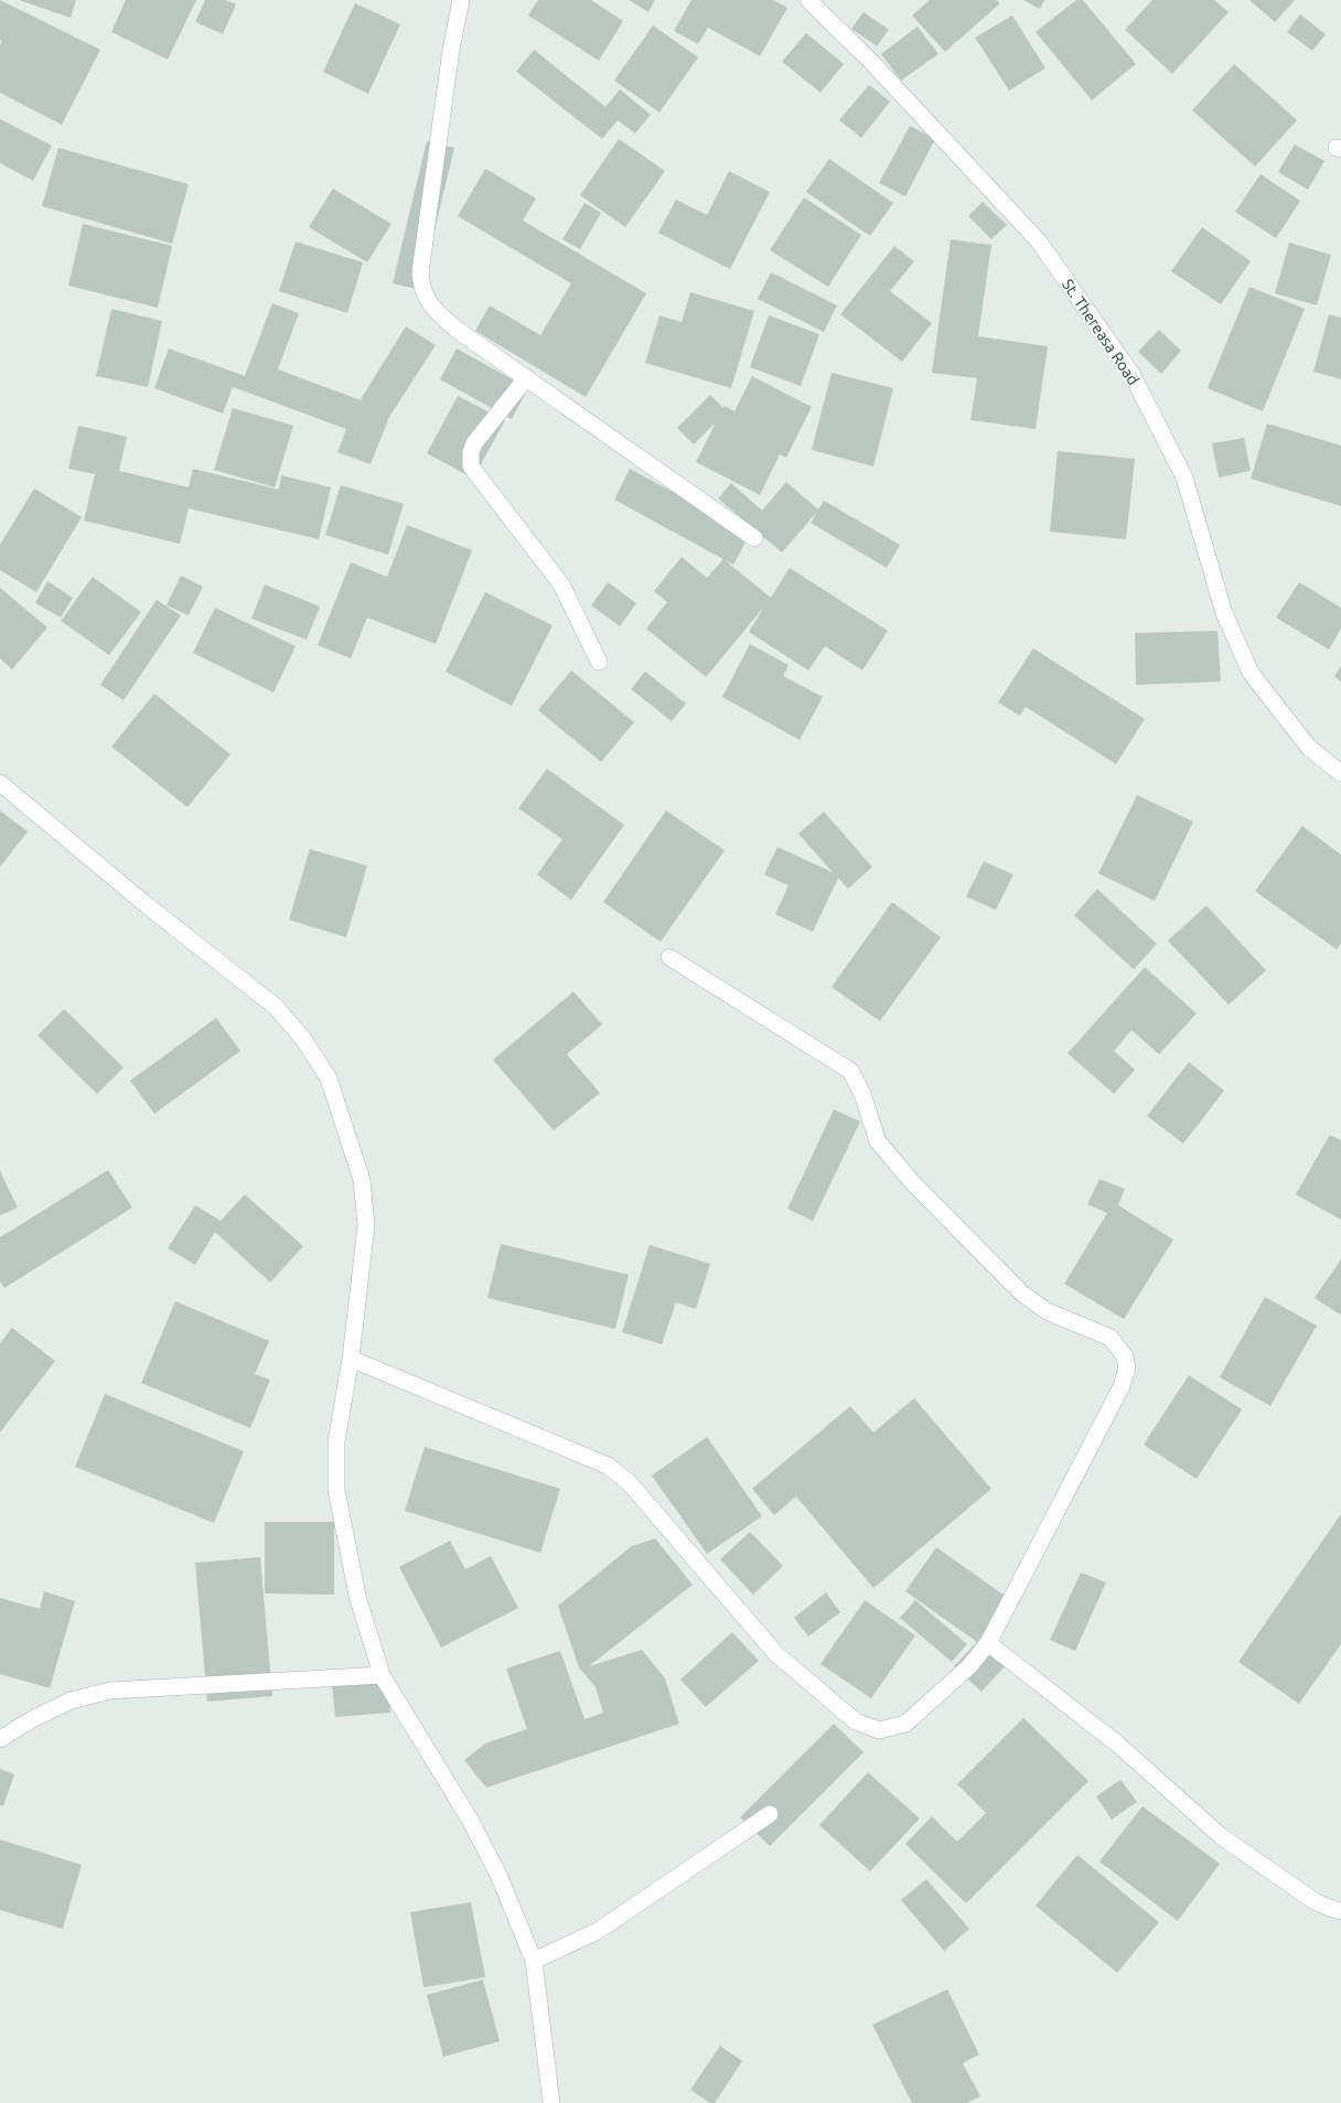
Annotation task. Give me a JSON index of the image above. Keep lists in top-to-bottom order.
{
  "streets": {
    "street": ["St. Thereasa Road"]
  }
}
